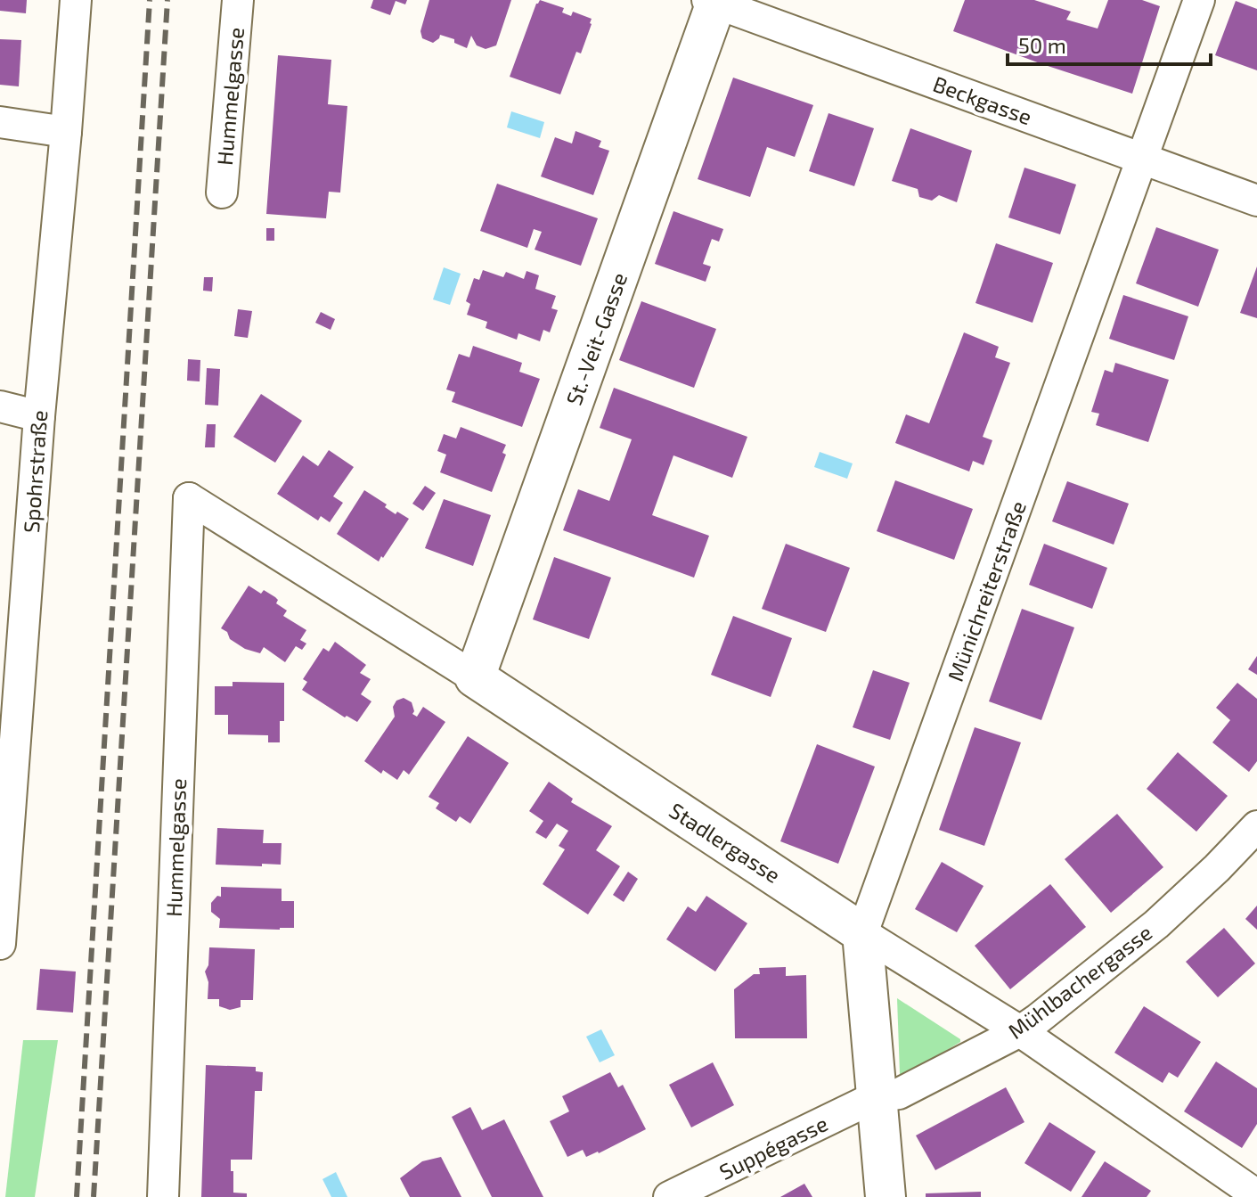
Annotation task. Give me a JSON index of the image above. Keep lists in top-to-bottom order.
{
  "streets": {
    "street": [
      "Hummelgasse",
      "Beckgasse",
      "St.-Veit-Gasse",
      "Spohrstraße",
      "Münichreiterstraße",
      "Stadlergasse",
      "Mühlbachergasse",
      "Suppégasse"
    ]
  },
  "crossings": [
    ["Hummelgasse", "Stadlergasse"],
    ["Beckgasse", "St.-Veit-Gasse"],
    ["Beckgasse", "Münichreiterstraße"],
    ["St.-Veit-Gasse", "Stadlergasse"],
    ["Münichreiterstraße", "Stadlergasse"],
    ["Münichreiterstraße", "Mühlbachergasse"],
    ["Münichreiterstraße", "Suppégasse"],
    ["Stadlergasse", "Mühlbachergasse"],
    ["Mühlbachergasse", "Suppégasse"]
  ],
  "scale_bar": "50 m"
}
